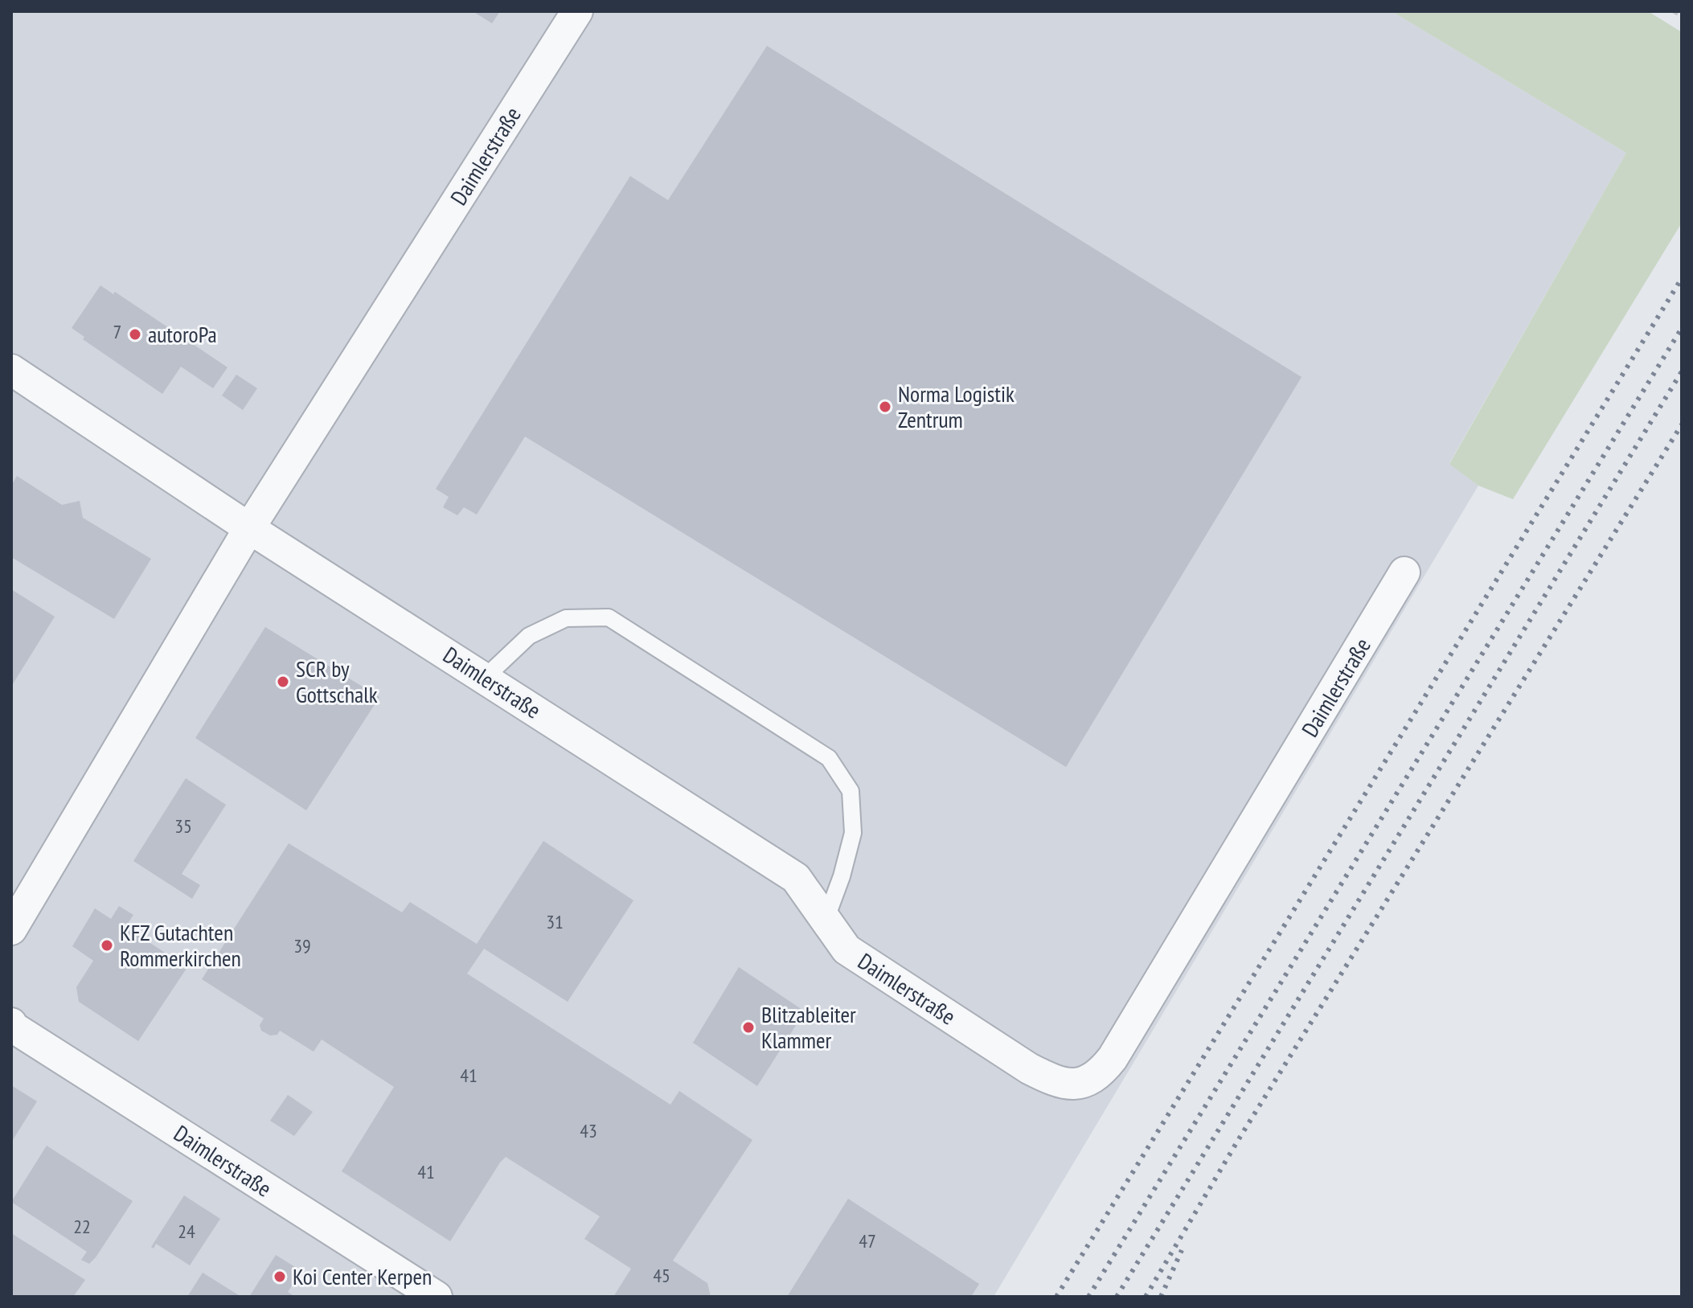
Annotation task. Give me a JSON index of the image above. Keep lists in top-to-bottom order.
{
  "streets": {
    "street": ["Daimlerstraße"]
  },
  "places": [
    "autoroPa",
    "Norma Logistik Zentrum",
    "SCR by Gottschalk",
    "KFZ Gutachten Rommerkirchen",
    "Blitzableiter Klammer",
    "Koi Center Kerpen"
  ],
  "house_numbers": [
    "7",
    "35",
    "31",
    "39",
    "41",
    "43",
    "41",
    "22",
    "24",
    "47",
    "45"
  ]
}
